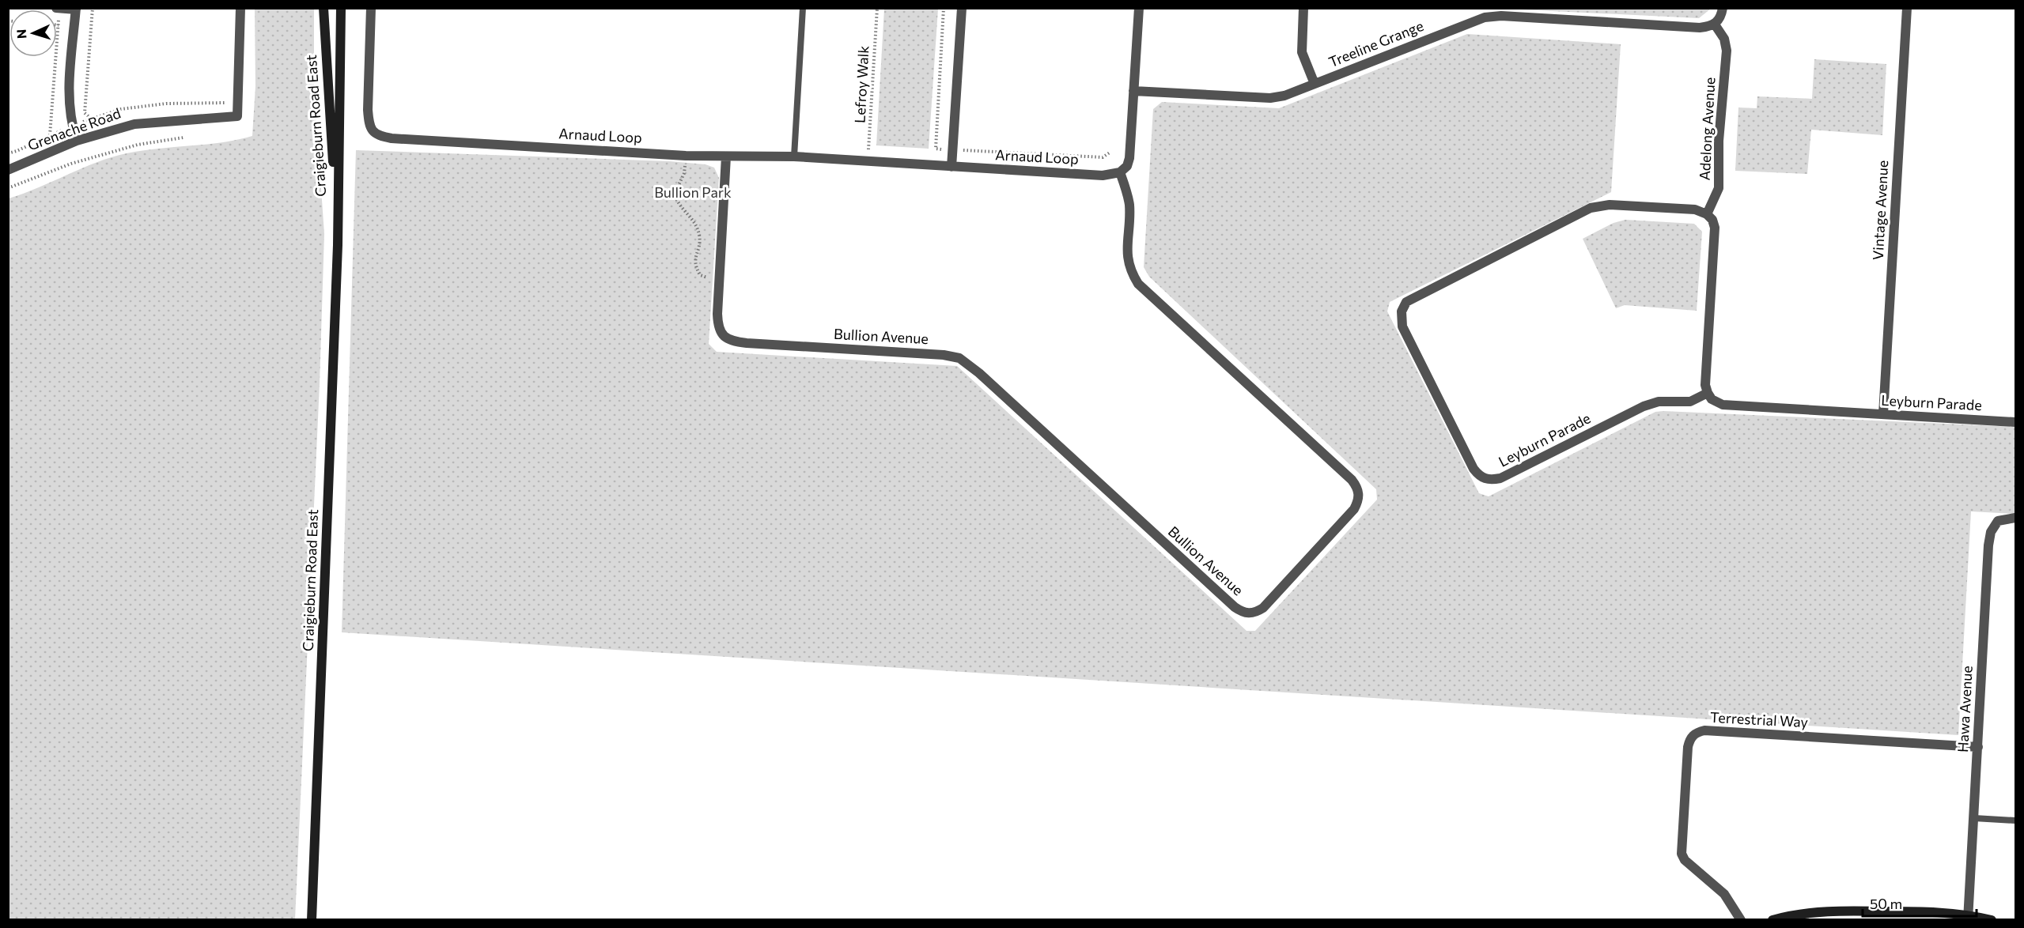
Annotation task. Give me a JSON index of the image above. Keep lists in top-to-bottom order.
{
  "streets": {
    "main road": ["Craigieburn Road East"],
    "street": [
      "Treeline Grange",
      "Adelong Avenue",
      "Grenache Road",
      "Arnaud Loop",
      "Vintage Avenue",
      "Bullion Avenue",
      "Leyburn Parade",
      "Hawa Avenue",
      "Terrestrial Way"
    ],
    "path": ["Lefroy Walk"]
  },
  "crossings": [
    ["Treeline Grange", "Adelong Avenue"],
    ["Lefroy Walk", "Arnaud Loop"],
    ["Adelong Avenue", "Leyburn Parade"],
    ["Arnaud Loop", "Bullion Avenue"],
    ["Vintage Avenue", "Leyburn Parade"],
    ["Hawa Avenue", "Terrestrial Way"]
  ],
  "parks": ["Bullion Park"],
  "scale_bar": "50 m",
  "north": "left"
}
